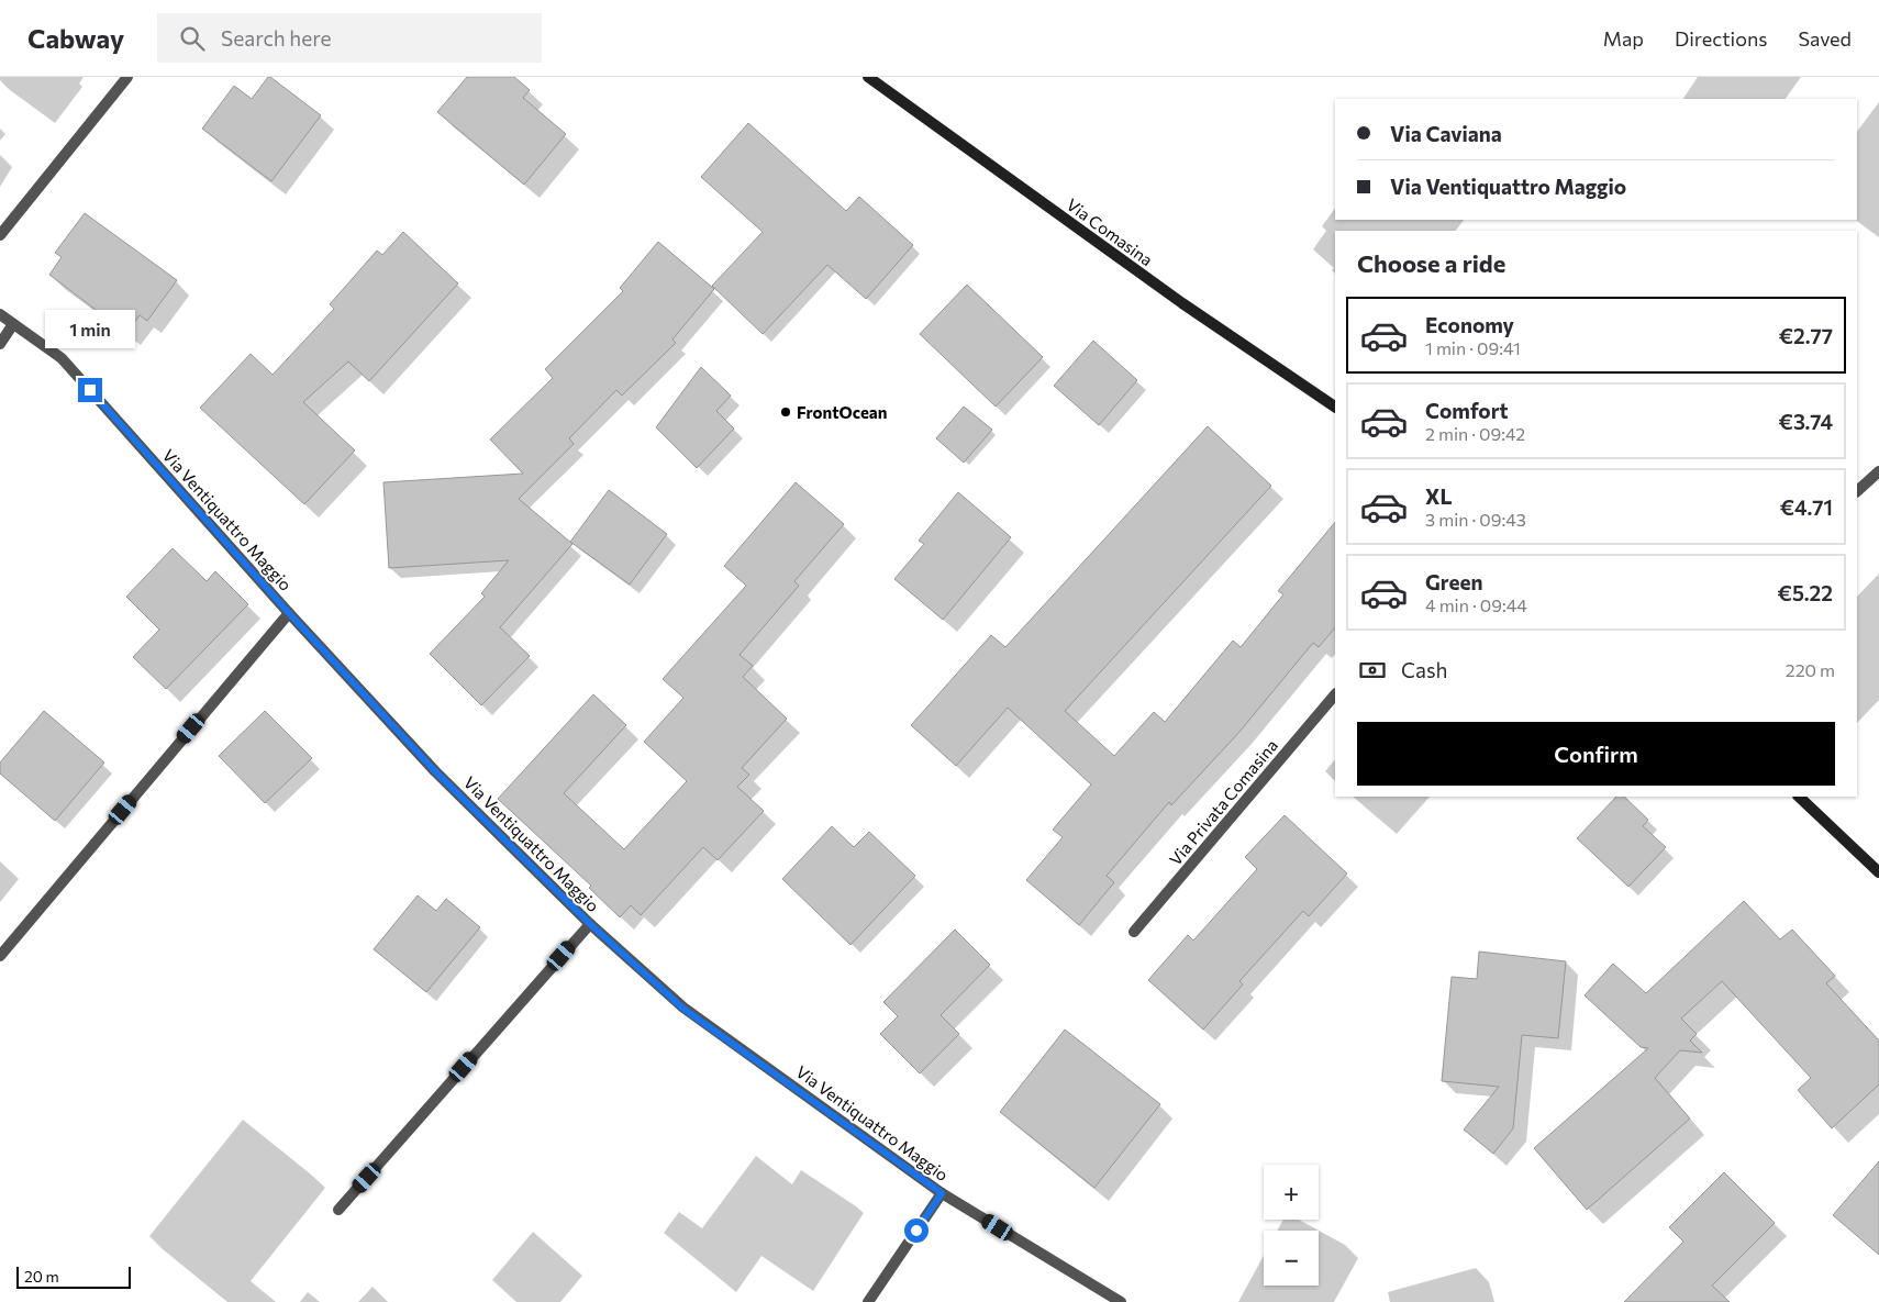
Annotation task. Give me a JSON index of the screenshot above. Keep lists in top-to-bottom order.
{
  "streets": {
    "street": ["Via Comasina", "Via Ventiquattro Maggio", "Via Privata Comasina"]
  },
  "places": ["FrontOcean"],
  "scale_bar": "20 m",
  "page": {
    "header": "Cabway",
    "search": "Search here",
    "nav": ["Map", "Directions", "Saved"],
    "banner": ["Via Caviana", "Via Ventiquattro Maggio"],
    "heading": "Choose a ride",
    "list": [
      {
        "name": "Economy",
        "note": "1 min · 09:41",
        "value": "€2.77"
      },
      {
        "name": "Comfort",
        "note": "2 min · 09:42",
        "value": "€3.74"
      },
      {
        "name": "XL",
        "note": "3 min · 09:43",
        "value": "€4.71"
      },
      {
        "name": "Green",
        "note": "4 min · 09:44",
        "value": "€5.22"
      }
    ],
    "bubble": "1 min",
    "pay": ["Cash", "220 m"],
    "buttons": "Confirm",
    "map_buttons": ["+", "−"],
    "scale": "20 m"
  }
}
